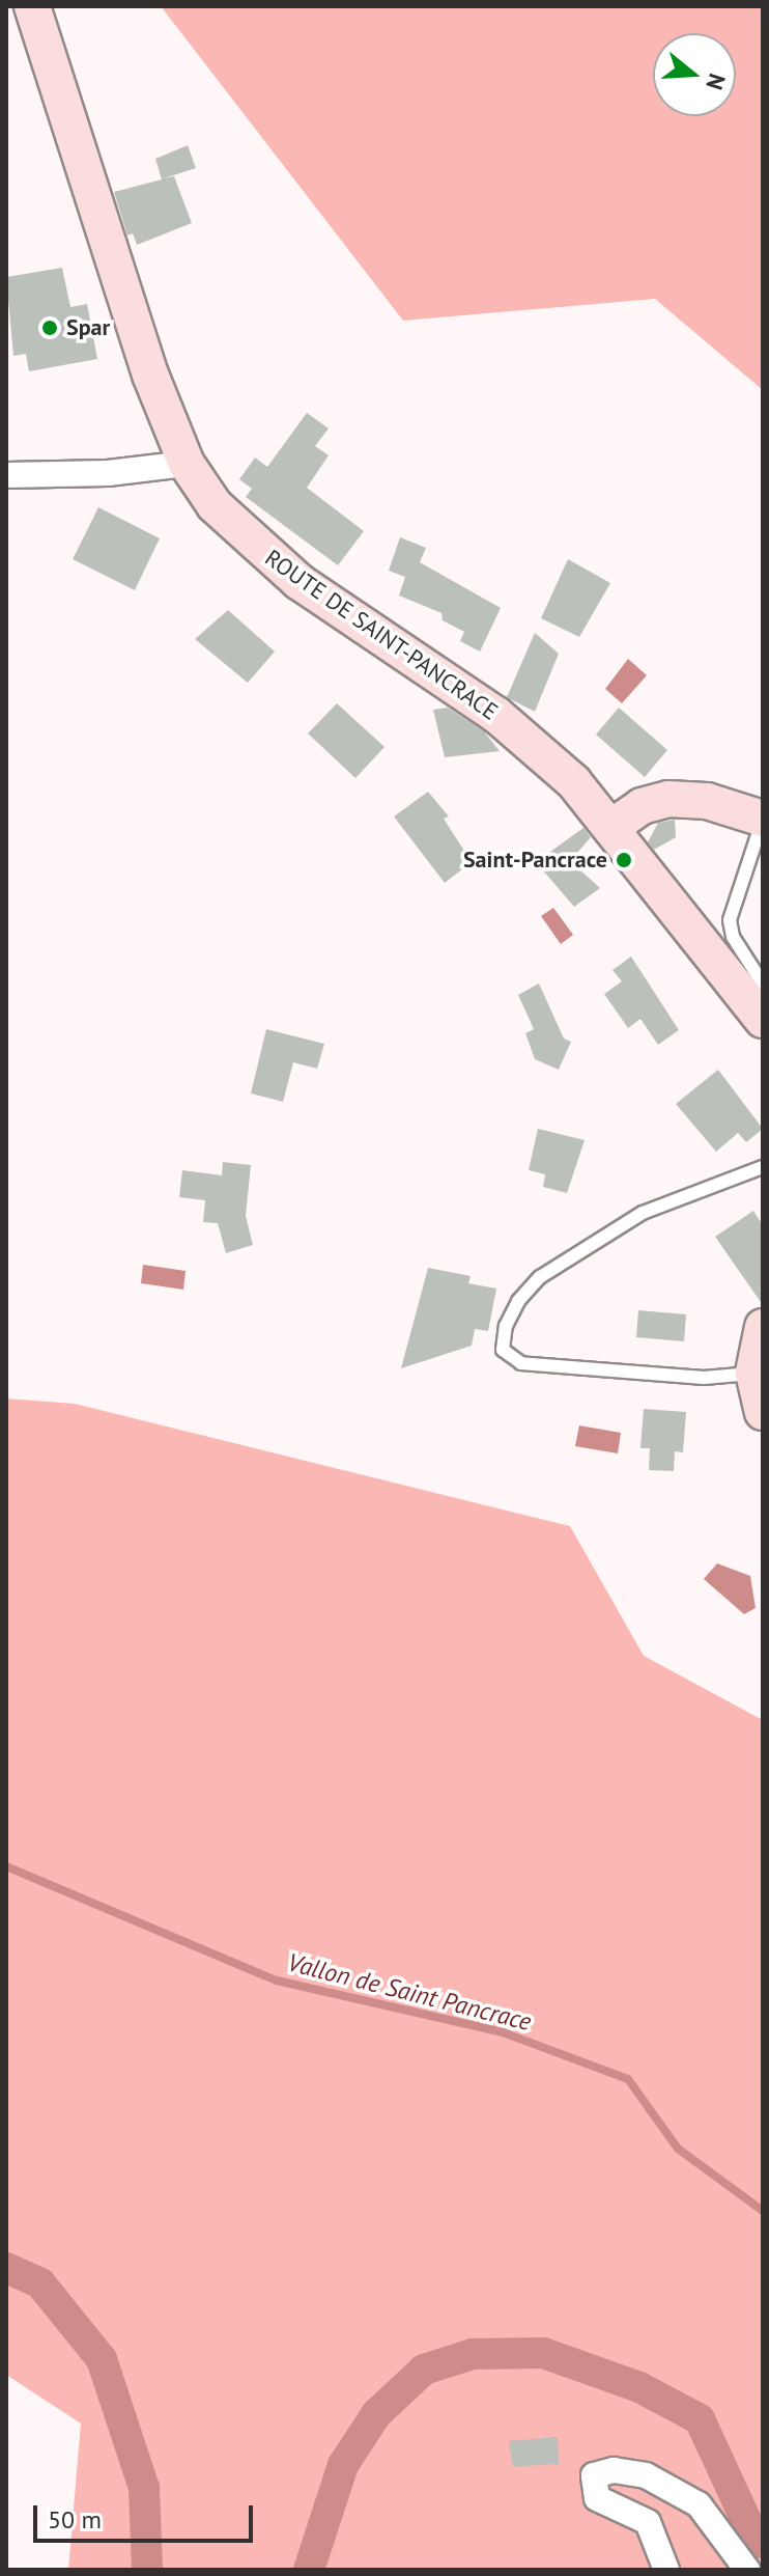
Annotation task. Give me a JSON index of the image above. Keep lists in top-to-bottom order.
{
  "streets": {
    "street": ["ROUTE DE SAINT-PANCRACE"]
  },
  "water": ["Vallon de Saint Pancrace"],
  "places": ["Spar", "Saint-Pancrace"],
  "scale_bar": "50 m",
  "north": "right"
}
